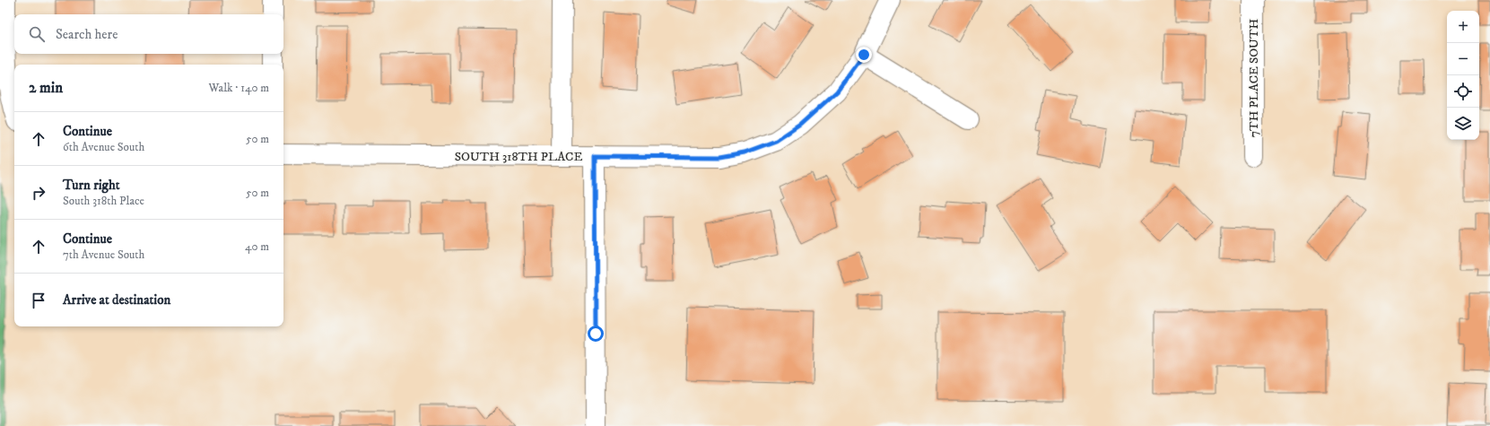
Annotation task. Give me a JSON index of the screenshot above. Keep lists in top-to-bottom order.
{
  "streets": {
    "street": ["7TH PLACE SOUTH", "SOUTH 318TH PLACE"]
  },
  "page": {
    "map_buttons": ["+", "−"],
    "search": "Search here",
    "heading": ["2 min", "Walk · 140 m"],
    "list": [
      ["Continue", "6th Avenue South", "50 m"],
      ["Turn right", "South 318th Place", "50 m"],
      ["Continue", "7th Avenue South", "40 m"],
      "Arrive at destination"
    ]
  }
}
